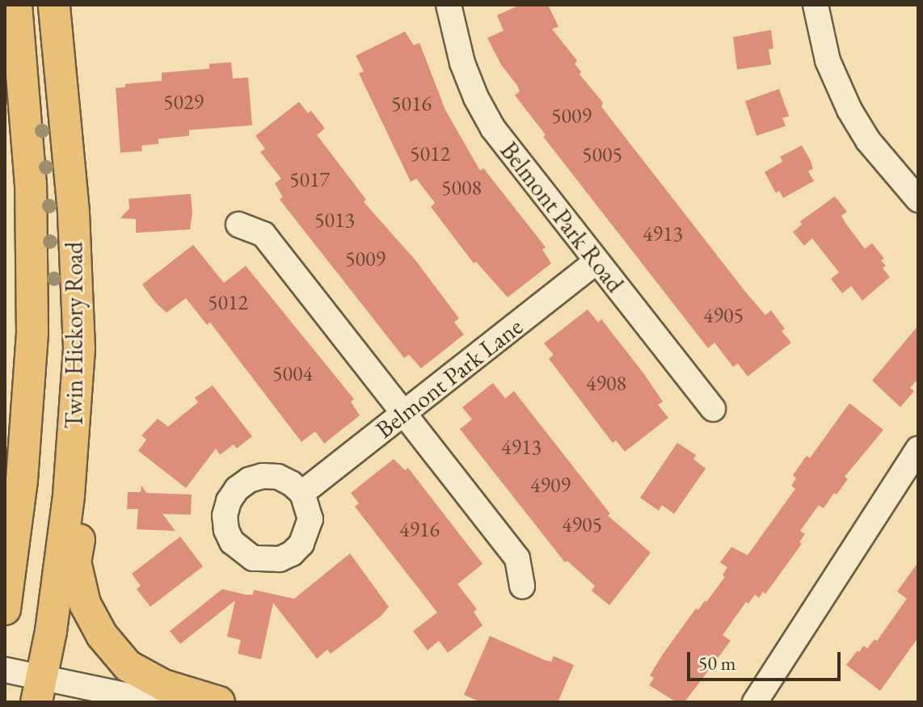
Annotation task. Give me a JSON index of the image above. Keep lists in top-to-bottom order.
{
  "streets": {
    "main road": ["Twin Hickory Road"],
    "street": ["Belmont Park Road", "Belmont Park Lane"]
  },
  "crossings": [
    ["Belmont Park Road", "Belmont Park Lane"]
  ],
  "house_numbers": [
    "5029",
    "5016",
    "5009",
    "5012",
    "5005",
    "5017",
    "5008",
    "5013",
    "4913",
    "5009",
    "5012",
    "4905",
    "5004",
    "4908",
    "4913",
    "4909",
    "4905",
    "4916"
  ],
  "scale_bar": "50 m"
}
